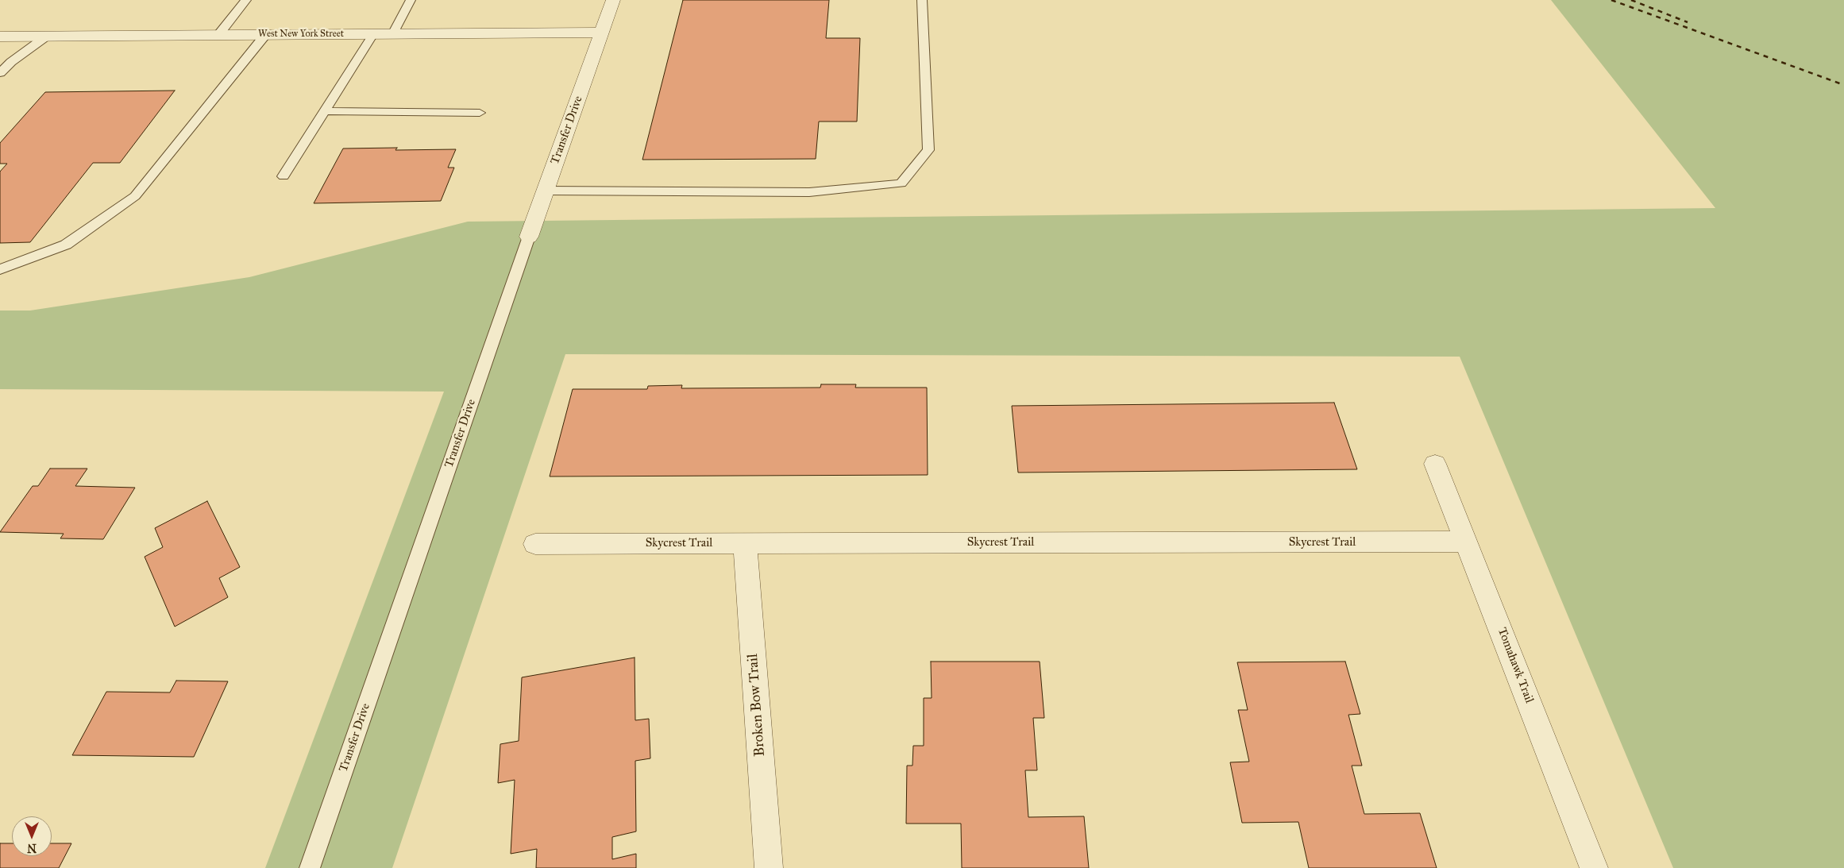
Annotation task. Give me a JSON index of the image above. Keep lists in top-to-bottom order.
{
  "streets": {
    "street": [
      "West New York Street",
      "Transfer Drive",
      "Skycrest Trail",
      "Tomahawk Trail",
      "Broken Bow Trail"
    ]
  },
  "crossings": [
    ["West New York Street", "Transfer Drive"],
    ["Skycrest Trail", "Tomahawk Trail"],
    ["Skycrest Trail", "Broken Bow Trail"]
  ],
  "north": "bottom"
}
